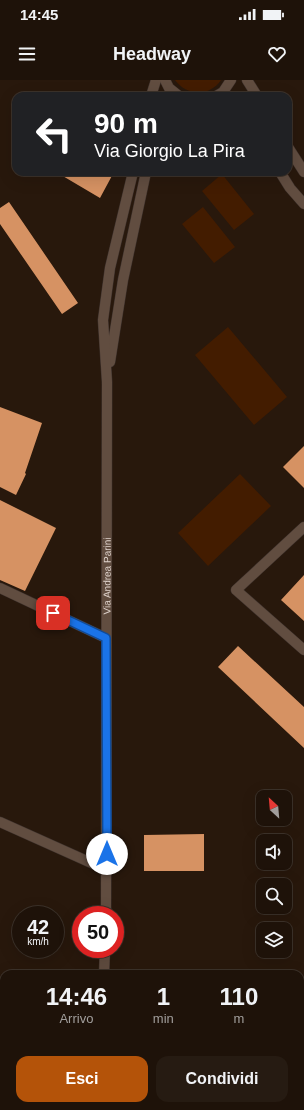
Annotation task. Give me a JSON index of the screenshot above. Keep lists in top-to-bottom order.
{
  "streets": {
    "main road": ["Via Andrea Parini"]
  },
  "north": "top left",
  "page": {
    "status": "14:45",
    "header": "Headway",
    "turn": ["90 m", "Via Giorgio La Pira"],
    "speed": "42 km/h",
    "limit": "50",
    "eta": [
      "14:46",
      "Arrivo",
      "1",
      "min",
      "110",
      "m"
    ],
    "buttons": ["Esci", "Condividi"]
  }
}
